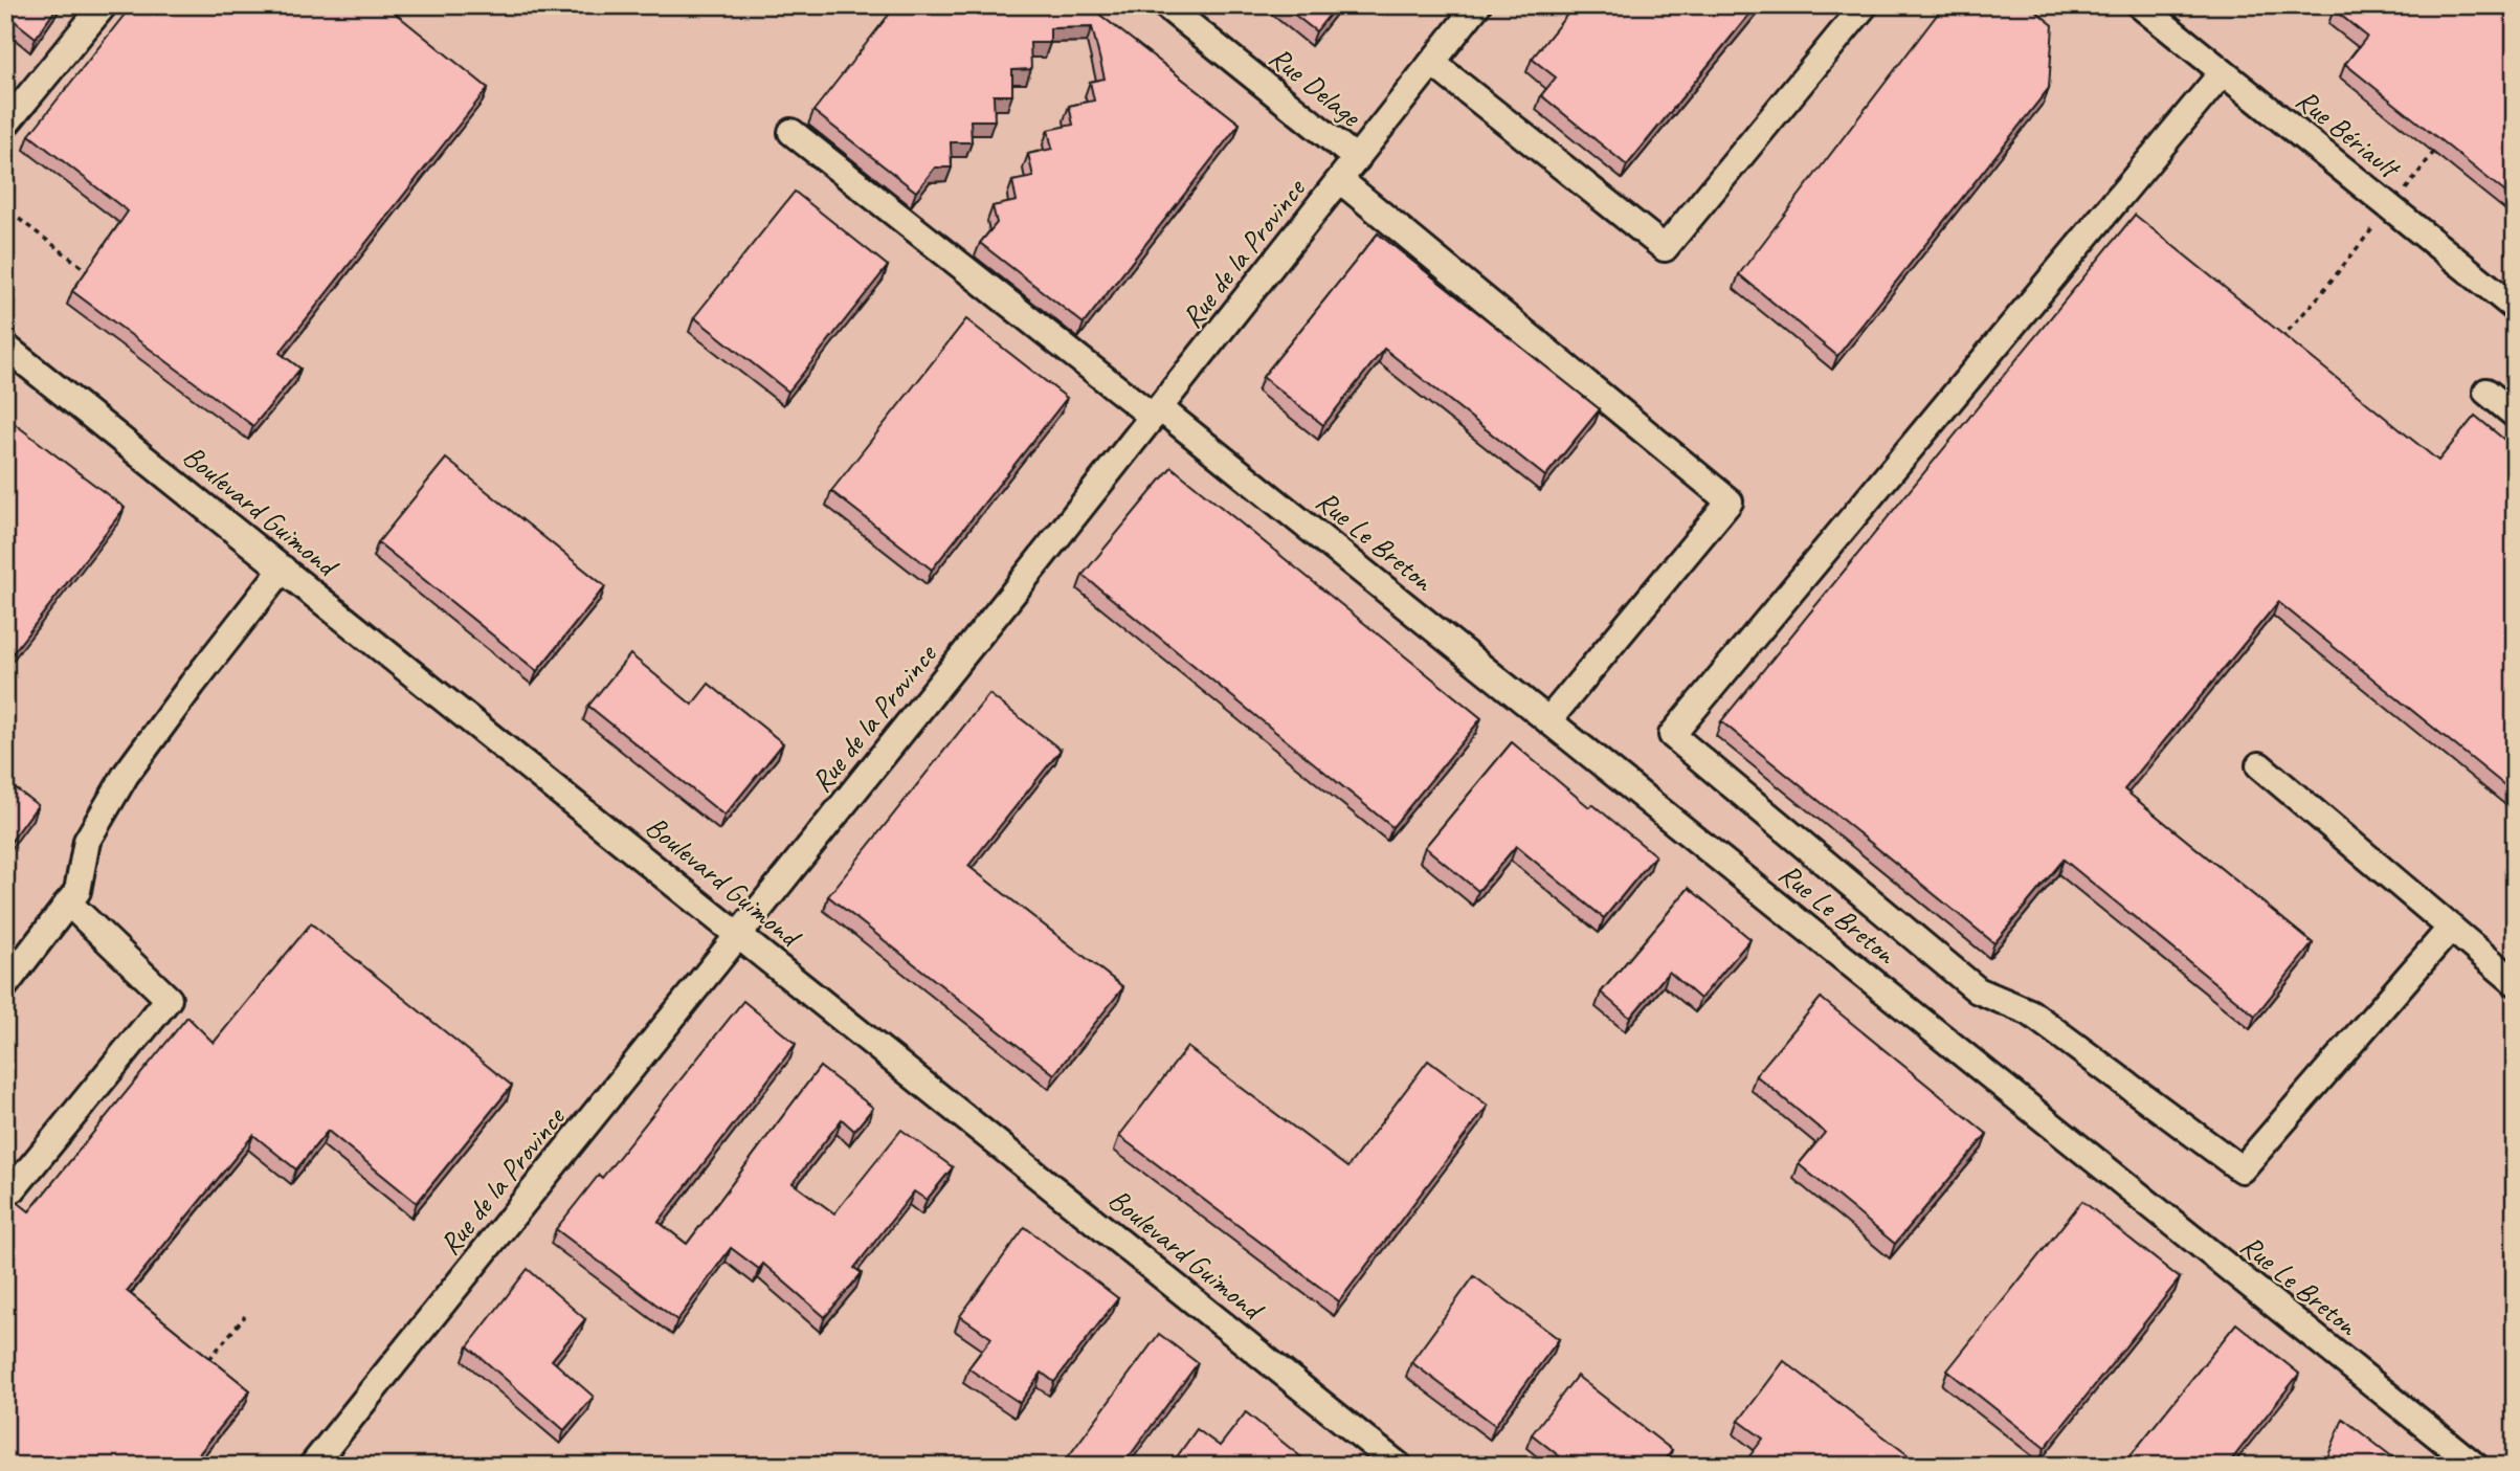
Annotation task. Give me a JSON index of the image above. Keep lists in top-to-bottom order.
{
  "streets": {
    "street": [
      "Rue Delage",
      "Rue Bériault",
      "Rue de la Province",
      "Boulevard Guimond",
      "Rue Le Breton"
    ]
  },
  "crossings": [
    ["Rue Delage", "Rue de la Province"],
    ["Rue de la Province", "Boulevard Guimond"],
    ["Rue de la Province", "Rue Le Breton"]
  ]
}
